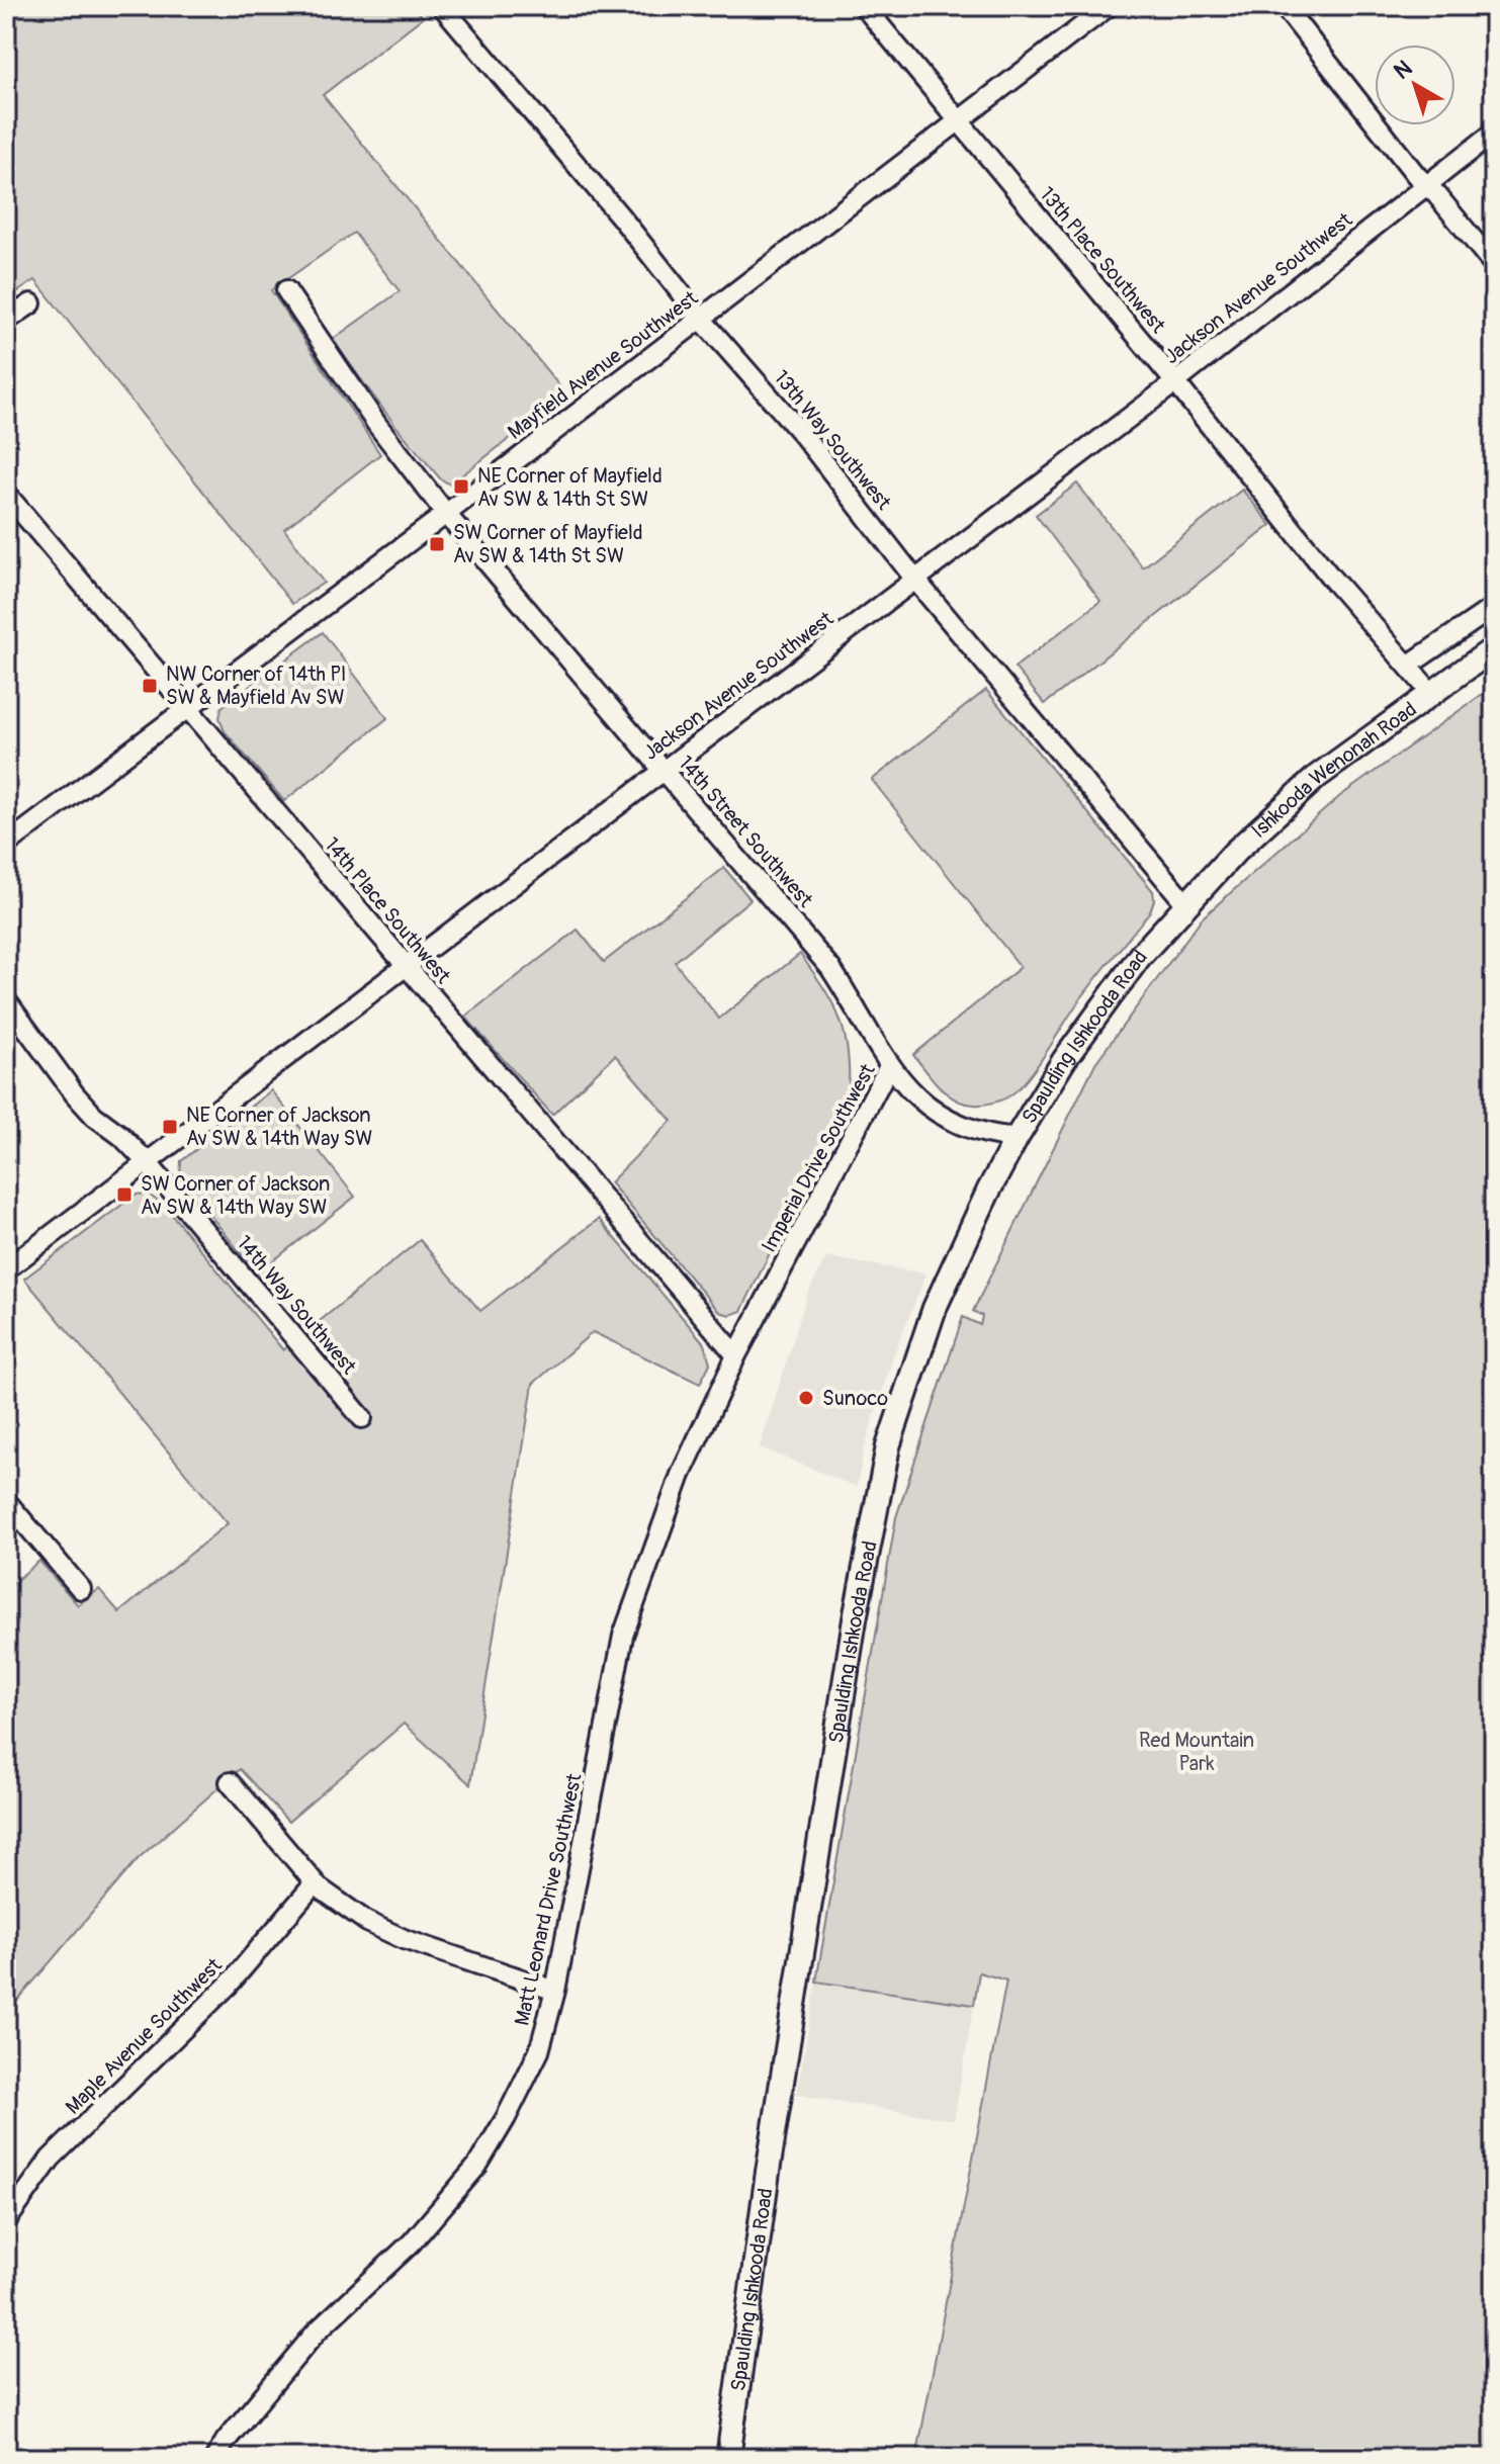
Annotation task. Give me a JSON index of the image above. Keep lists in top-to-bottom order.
{
  "streets": {
    "street": [
      "13th Place Southwest",
      "Jackson Avenue Southwest",
      "Mayfield Avenue Southwest",
      "13th Way Southwest",
      "Ishkooda Wenonah Road",
      "14th Street Southwest",
      "14th Place Southwest",
      "Spaulding Ishkooda Road",
      "Imperial Drive Southwest",
      "14th Way Southwest",
      "Matt Leonard Drive Southwest",
      "Maple Avenue Southwest"
    ]
  },
  "crossings": [
    ["13th Place Southwest", "Jackson Avenue Southwest"],
    ["13th Place Southwest", "Mayfield Avenue Southwest"],
    ["13th Place Southwest", "Ishkooda Wenonah Road"],
    ["Jackson Avenue Southwest", "13th Way Southwest"],
    ["Jackson Avenue Southwest", "14th Street Southwest"],
    ["Jackson Avenue Southwest", "14th Place Southwest"],
    ["Jackson Avenue Southwest", "14th Way Southwest"],
    ["Mayfield Avenue Southwest", "13th Way Southwest"],
    ["Mayfield Avenue Southwest", "14th Street Southwest"],
    ["Mayfield Avenue Southwest", "14th Place Southwest"],
    ["13th Way Southwest", "Ishkooda Wenonah Road"],
    ["13th Way Southwest", "Spaulding Ishkooda Road"],
    ["Ishkooda Wenonah Road", "Spaulding Ishkooda Road"],
    ["14th Street Southwest", "Imperial Drive Southwest"],
    ["14th Place Southwest", "Imperial Drive Southwest"],
    ["14th Place Southwest", "Matt Leonard Drive Southwest"],
    ["Spaulding Ishkooda Road", "Imperial Drive Southwest"],
    ["Imperial Drive Southwest", "Matt Leonard Drive Southwest"]
  ],
  "parks": ["Red Mountain Park"],
  "places": {
    "transit": [
      "NE Corner of Mayfield Av SW & 14th St SW",
      "SW Corner of Mayfield Av SW & 14th St SW",
      "NW Corner of 14th Pl SW & Mayfield Av SW",
      "NE Corner of Jackson Av SW & 14th Way SW",
      "SW Corner of Jackson Av SW & 14th Way SW"
    ],
    "other": ["Sunoco"]
  },
  "north": "top left"
}
